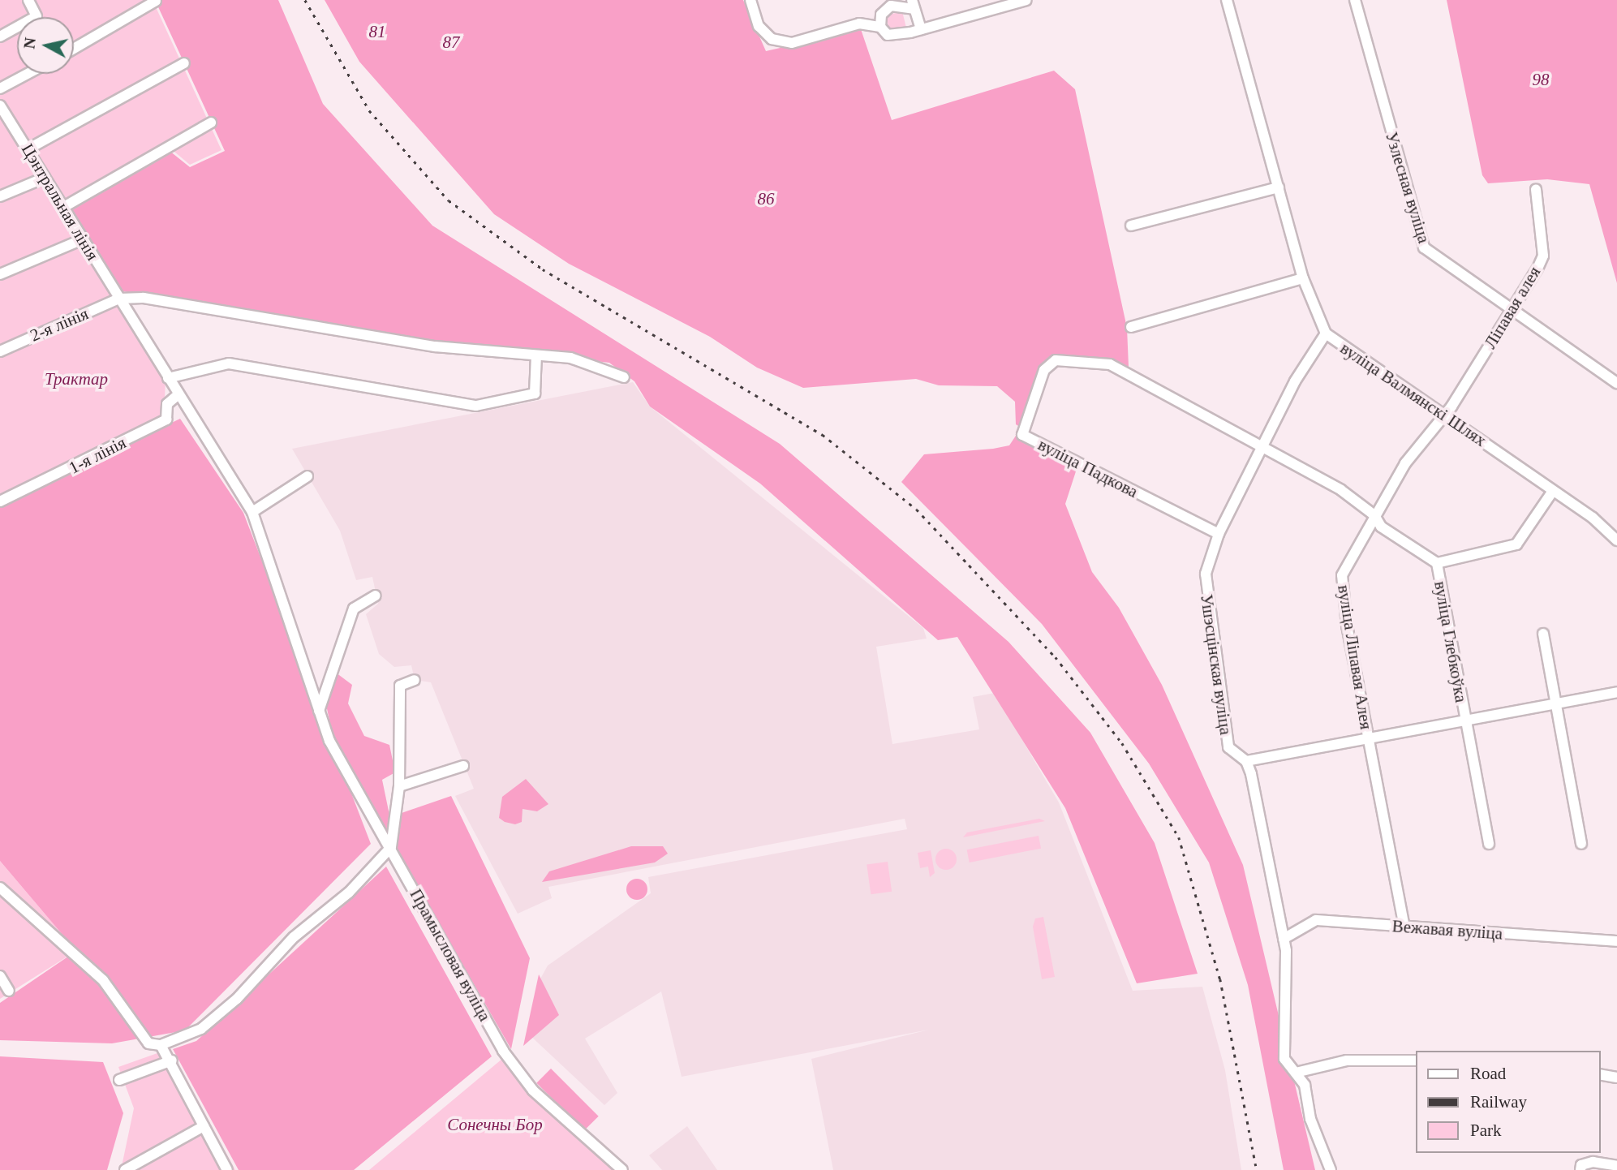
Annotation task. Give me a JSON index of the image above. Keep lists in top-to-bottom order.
{
  "streets": {
    "street": [
      "Узлесная вуліца",
      "Цэнтральная лінія",
      "Ліпавая алея",
      "2-я лінія",
      "вуліца Валмянскі Шлях",
      "1-я лінія",
      "вуліца Падкова",
      "вуліца Глебкоўка",
      "вуліца Ліпавая Алея",
      "Ушэсцінская вуліца",
      "Вежавая вуліца",
      "Прамысловая вуліца"
    ]
  },
  "crossings": [
    ["Узлесная вуліца", "Ліпавая алея"],
    ["Цэнтральная лінія", "2-я лінія"],
    ["Цэнтральная лінія", "1-я лінія"],
    ["Цэнтральная лінія", "Прамысловая вуліца"],
    ["Ліпавая алея", "вуліца Валмянскі Шлях"],
    ["Ліпавая алея", "вуліца Ліпавая Алея"],
    ["вуліца Валмянскі Шлях", "вуліца Ліпавая Алея"],
    ["вуліца Валмянскі Шлях", "Ушэсцінская вуліца"],
    ["вуліца Падкова", "Ушэсцінская вуліца"],
    ["вуліца Глебкоўка", "вуліца Ліпавая Алея"],
    ["вуліца Глебкоўка", "Ушэсцінская вуліца"],
    ["вуліца Ліпавая Алея", "Вежавая вуліца"]
  ],
  "parks": [
    "81",
    "87",
    "98",
    "86",
    "Трактар",
    "Сонечны Бор"
  ],
  "legend": ["Road", "Railway", "Park"],
  "north": "left"
}
